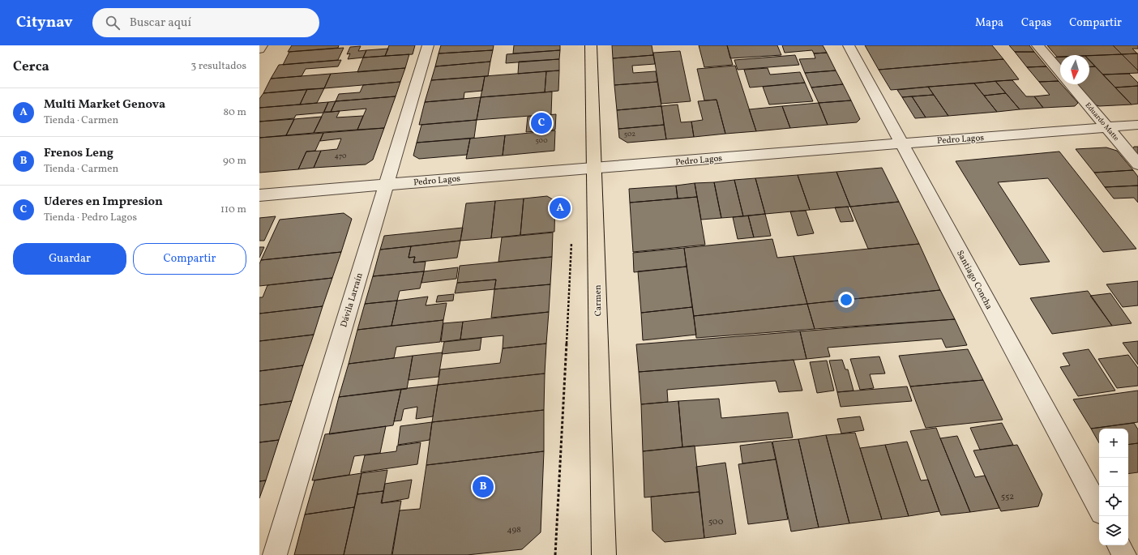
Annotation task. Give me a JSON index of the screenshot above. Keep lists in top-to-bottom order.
{
  "streets": {
    "main road": ["Carmen"],
    "street": [
      "Eduardo Matte",
      "Pedro Lagos",
      "Santiago Concha",
      "Dávila Larraín"
    ]
  },
  "crossings": [
    ["Eduardo Matte", "Pedro Lagos"],
    ["Pedro Lagos", "Santiago Concha"],
    ["Pedro Lagos", "Dávila Larraín"],
    ["Pedro Lagos", "Carmen"]
  ],
  "house_numbers": [
    "502",
    "500",
    "470",
    "552",
    "500",
    "498"
  ],
  "north": "bottom",
  "page": {
    "header": "Citynav",
    "search": "Buscar aquí",
    "nav": ["Mapa", "Capas", "Compartir"],
    "heading": ["Cerca", "3 resultados"],
    "list": [
      {
        "mark": "A",
        "name": "Multi Market Genova",
        "note": "Tienda · Carmen",
        "value": "80 m"
      },
      {
        "mark": "B",
        "name": "Frenos Leng",
        "note": "Tienda · Carmen",
        "value": "90 m"
      },
      {
        "mark": "C",
        "name": "Uderes en Impresion",
        "note": "Tienda · Pedro Lagos",
        "value": "110 m"
      }
    ],
    "pins": ["C", "A", "B"],
    "buttons": ["Guardar", "Compartir"],
    "map_buttons": ["+", "−"]
  }
}
